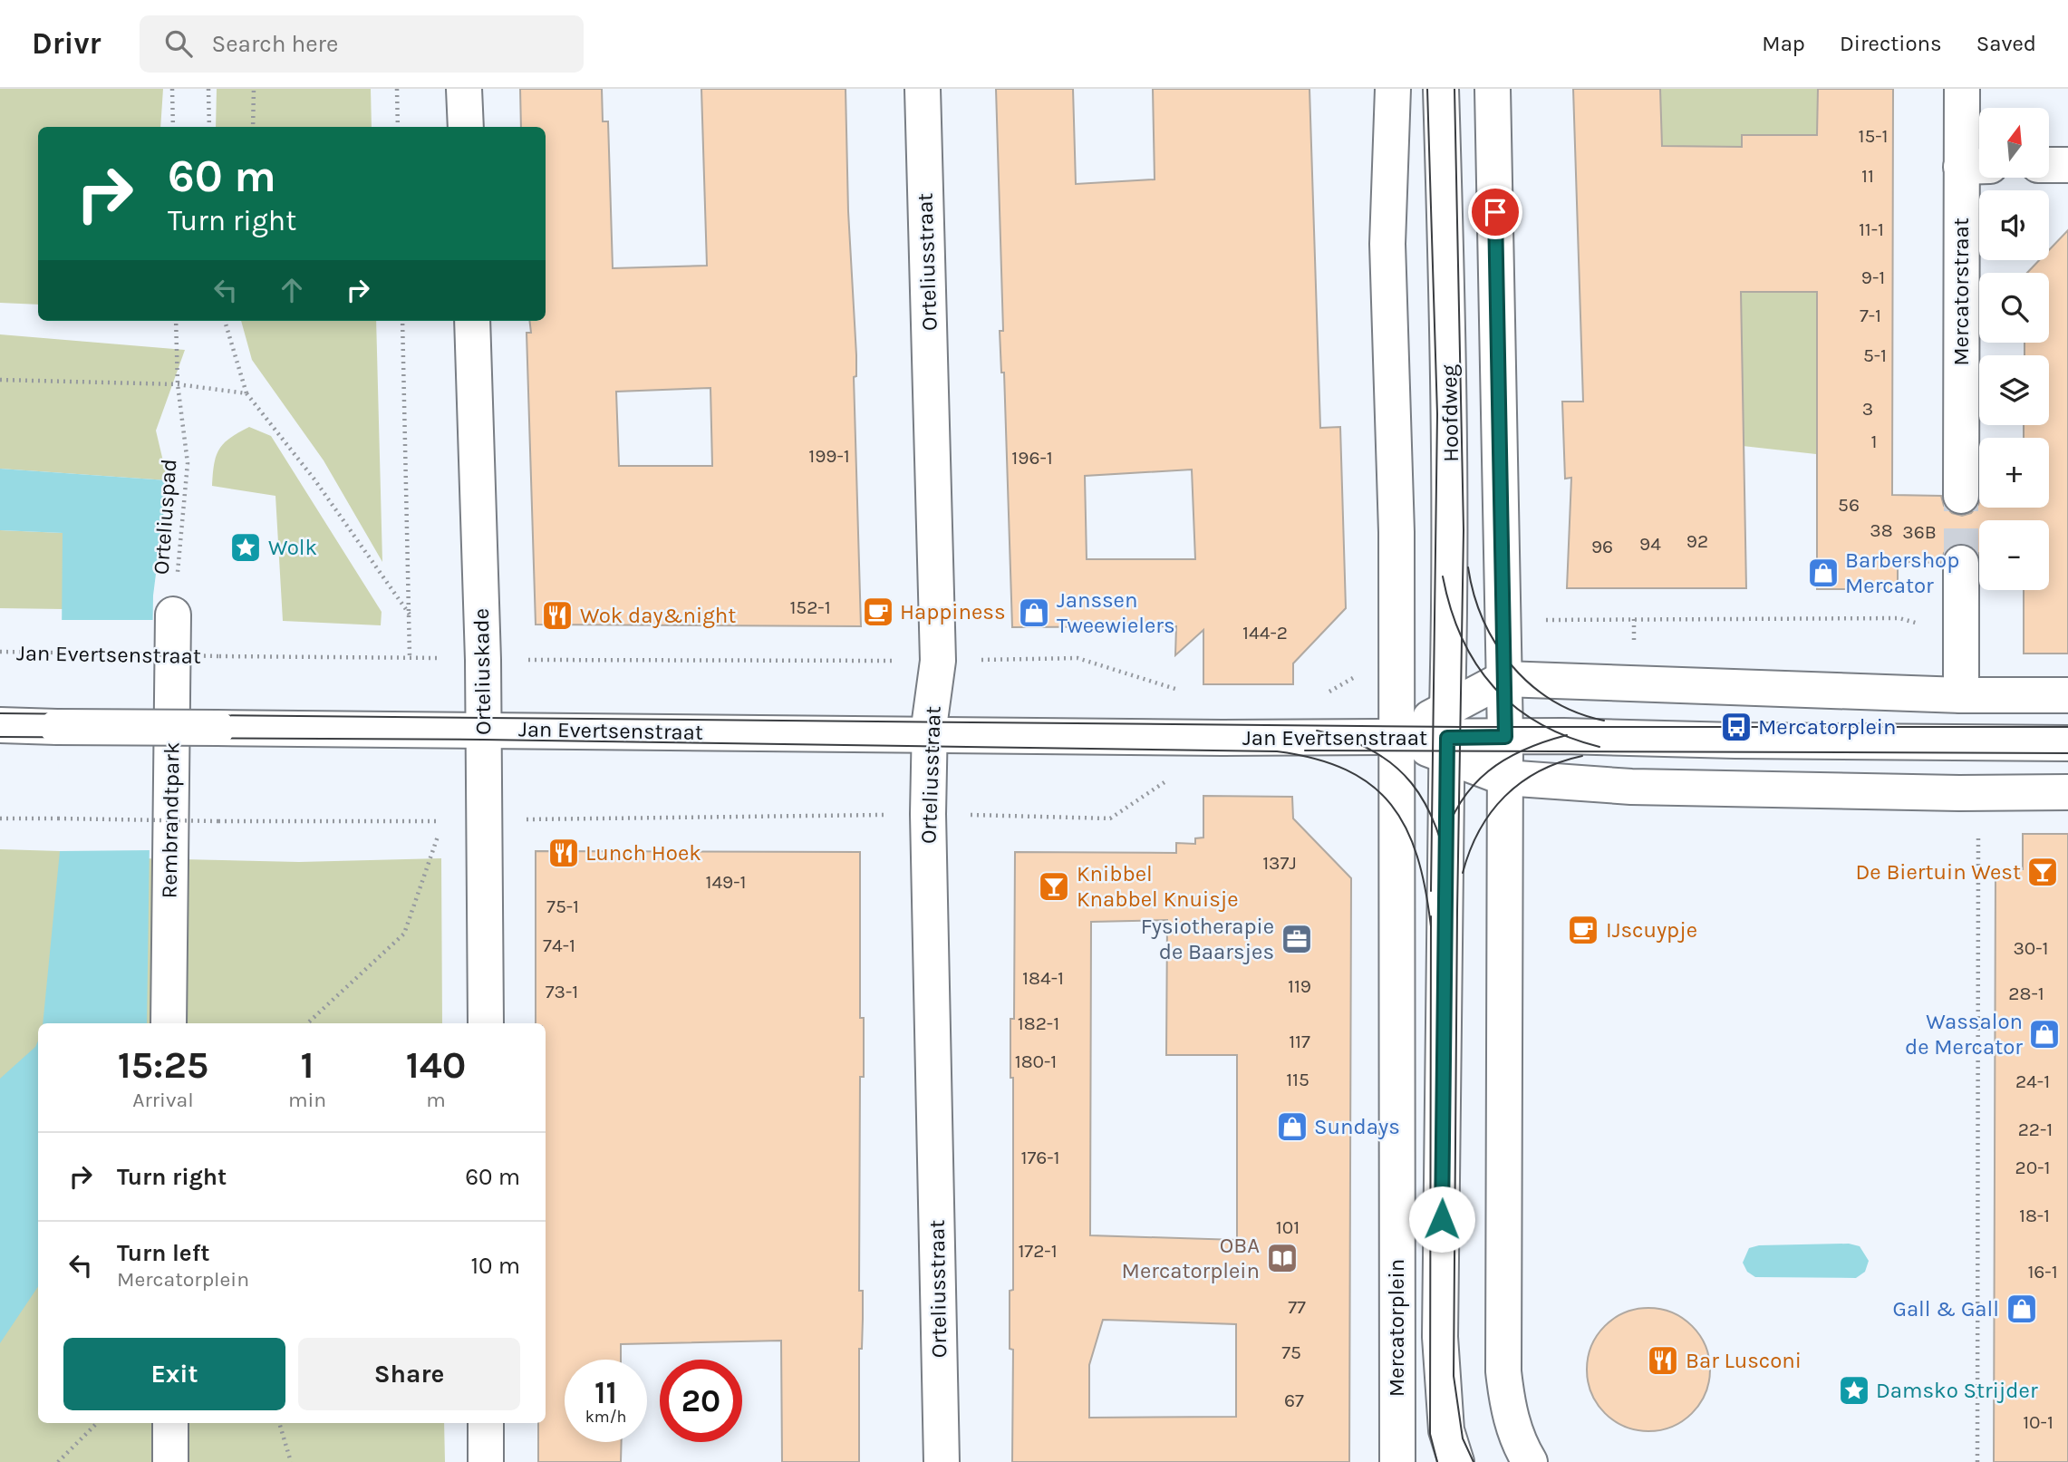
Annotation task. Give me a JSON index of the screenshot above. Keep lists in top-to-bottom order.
{
  "streets": {
    "street": [
      "Orteliusstraat",
      "Mercatorstraat",
      "Hoofdweg",
      "Jan Evertsenstraat",
      "Orteliuskade",
      "Rembrandtpark",
      "Mercatorplein"
    ],
    "path": ["Orteliuspad"]
  },
  "crossings": [
    ["Orteliusstraat", "Jan Evertsenstraat"],
    ["Hoofdweg", "Mercatorplein"],
    ["Orteliuspad", "Rembrandtpark"],
    ["Jan Evertsenstraat", "Orteliuskade"],
    ["Jan Evertsenstraat", "Mercatorplein"]
  ],
  "places": {
    "place": ["Wolk", "Damsko Strijder"],
    "shop": [
      "Barbershop Mercator",
      "Janssen Tweewielers",
      "Wassalon de Mercator",
      "Sundays",
      "Gall & Gall"
    ],
    "cafe": ["Happiness", "IJscuypje"],
    "restaurant": ["Wok day&night", "Lunch Hoek", "Bar Lusconi"],
    "bus stop": ["Mercatorplein"],
    "bar": ["De Biertuin West", "Knibbel Knabbel Knuisje"],
    "office": ["Fysiotherapie de Baarsjes"],
    "library": ["OBA Mercatorplein"]
  },
  "house_numbers": [
    "15-1",
    "11",
    "11-1",
    "9-1",
    "7-1",
    "5-1",
    "3",
    "1",
    "199-1",
    "196-1",
    "56",
    "38",
    "36B",
    "92",
    "94",
    "96",
    "152-1",
    "144-2",
    "137J",
    "149-1",
    "75-1",
    "74-1",
    "30-1",
    "184-1",
    "119",
    "73-1",
    "28-1",
    "182-1",
    "117",
    "180-1",
    "115",
    "24-1",
    "22-1",
    "176-1",
    "20-1",
    "18-1",
    "101",
    "172-1",
    "16-1",
    "77",
    "75",
    "67",
    "10-1"
  ],
  "north": "top",
  "page": {
    "header": "Drivr",
    "search": "Search here",
    "nav": ["Map", "Directions", "Saved"],
    "map_buttons": ["+", "−"],
    "turn": ["60 m", "Turn right"],
    "eta": [
      "15:25",
      "Arrival",
      "1",
      "min",
      "140",
      "m"
    ],
    "list": [
      {
        "name": "Turn right",
        "value": "60 m"
      },
      {
        "name": "Turn left",
        "note": "Mercatorplein",
        "value": "10 m"
      }
    ],
    "buttons": ["Exit", "Share"],
    "speed": "11 km/h",
    "limit": "20"
  }
}
